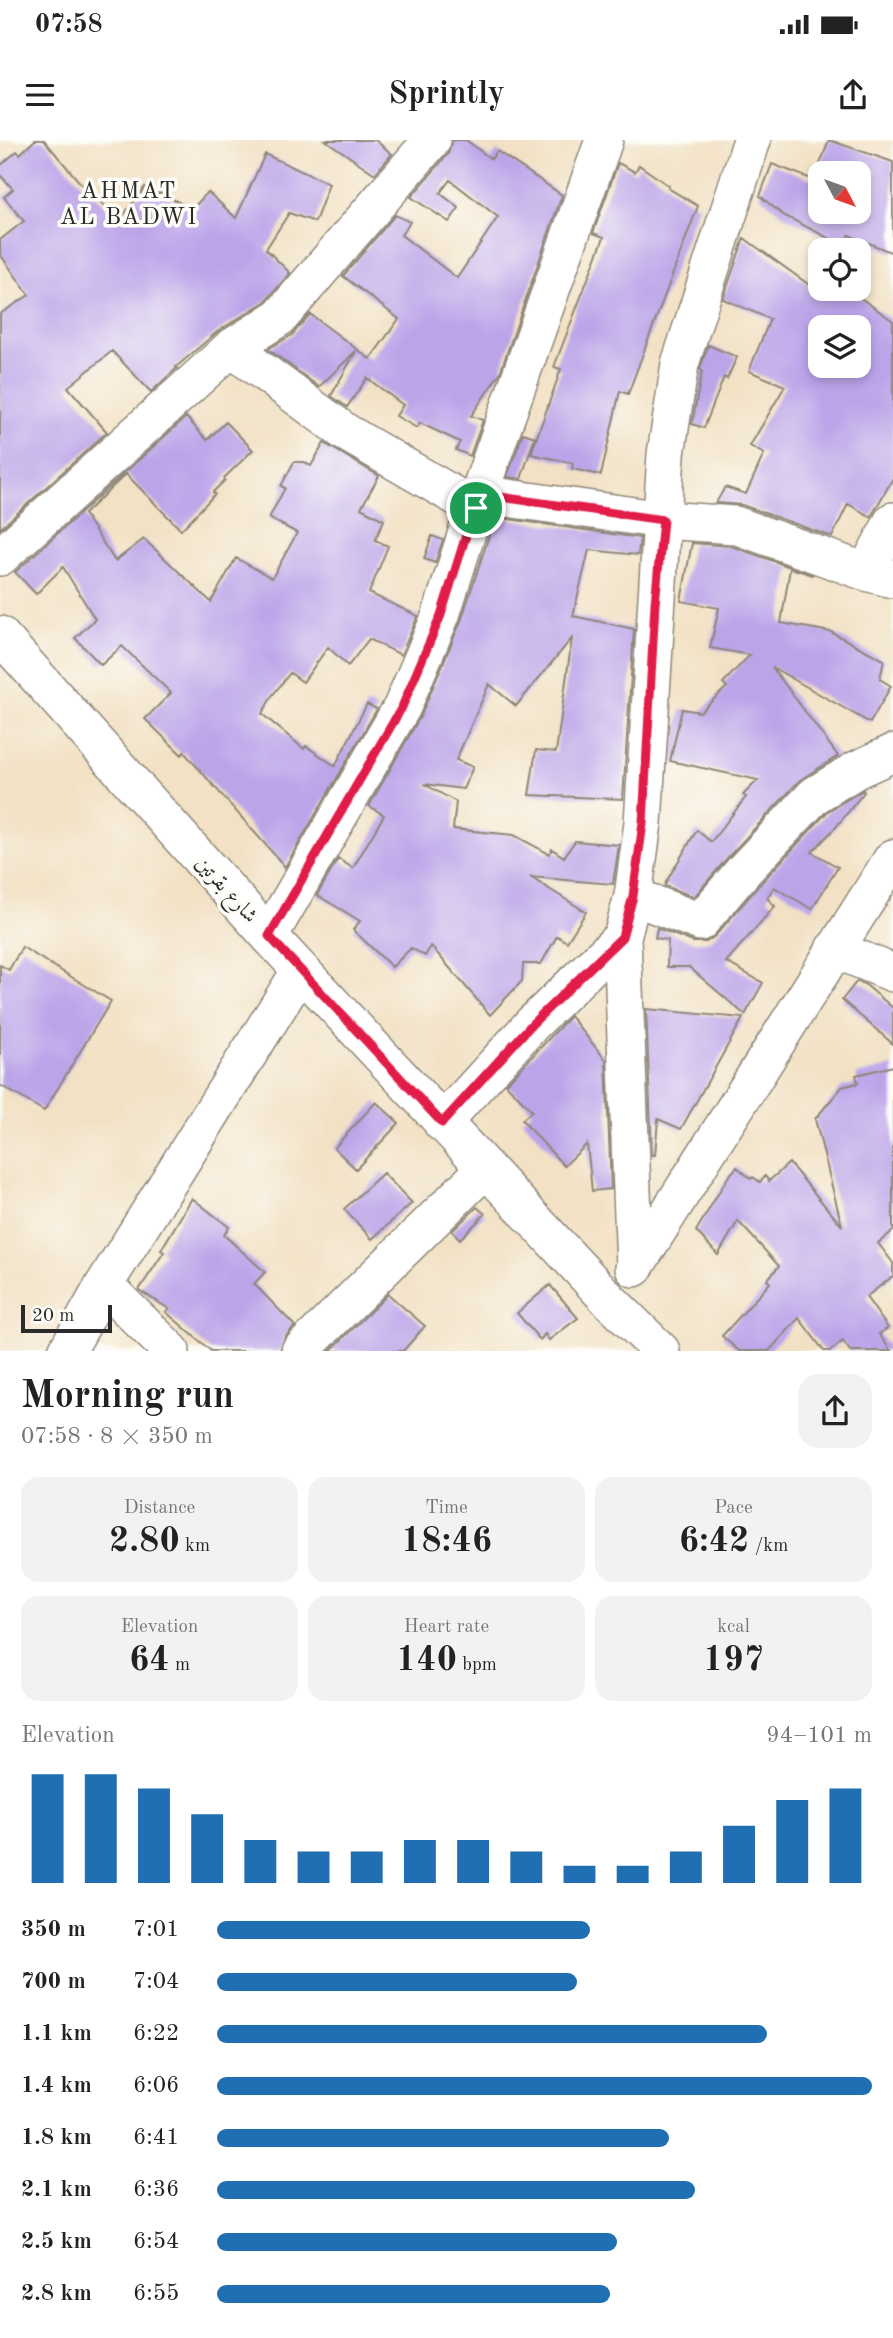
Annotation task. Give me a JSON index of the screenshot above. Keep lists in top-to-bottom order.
{
  "streets": {
    "street": ["شارع بقرتين"]
  },
  "districts": ["AHMAT AL BADWI"],
  "scale_bar": "20 m",
  "north": "bottom right",
  "page": {
    "status": "07:58",
    "header": "Sprintly",
    "scale": "20 m",
    "heading": ["Morning run", "07:58 · 8 × 350 m"],
    "stats": [
      ["Distance", "2.80 km"],
      ["Time", "18:46"],
      ["Pace", "6:42 /km"],
      ["Elevation", "64 m"],
      ["Heart rate", "140 bpm"],
      ["kcal", "197"]
    ],
    "chart": ["Elevation", "94–101 m"],
    "list": [
      {
        "name": "350 m",
        "note": "7:01"
      },
      {
        "name": "700 m",
        "note": "7:04"
      },
      {
        "name": "1.1 km",
        "note": "6:22"
      },
      {
        "name": "1.4 km",
        "note": "6:06"
      },
      {
        "name": "1.8 km",
        "note": "6:41"
      },
      {
        "name": "2.1 km",
        "note": "6:36"
      },
      {
        "name": "2.5 km",
        "note": "6:54"
      },
      {
        "name": "2.8 km",
        "note": "6:55"
      }
    ]
  }
}
